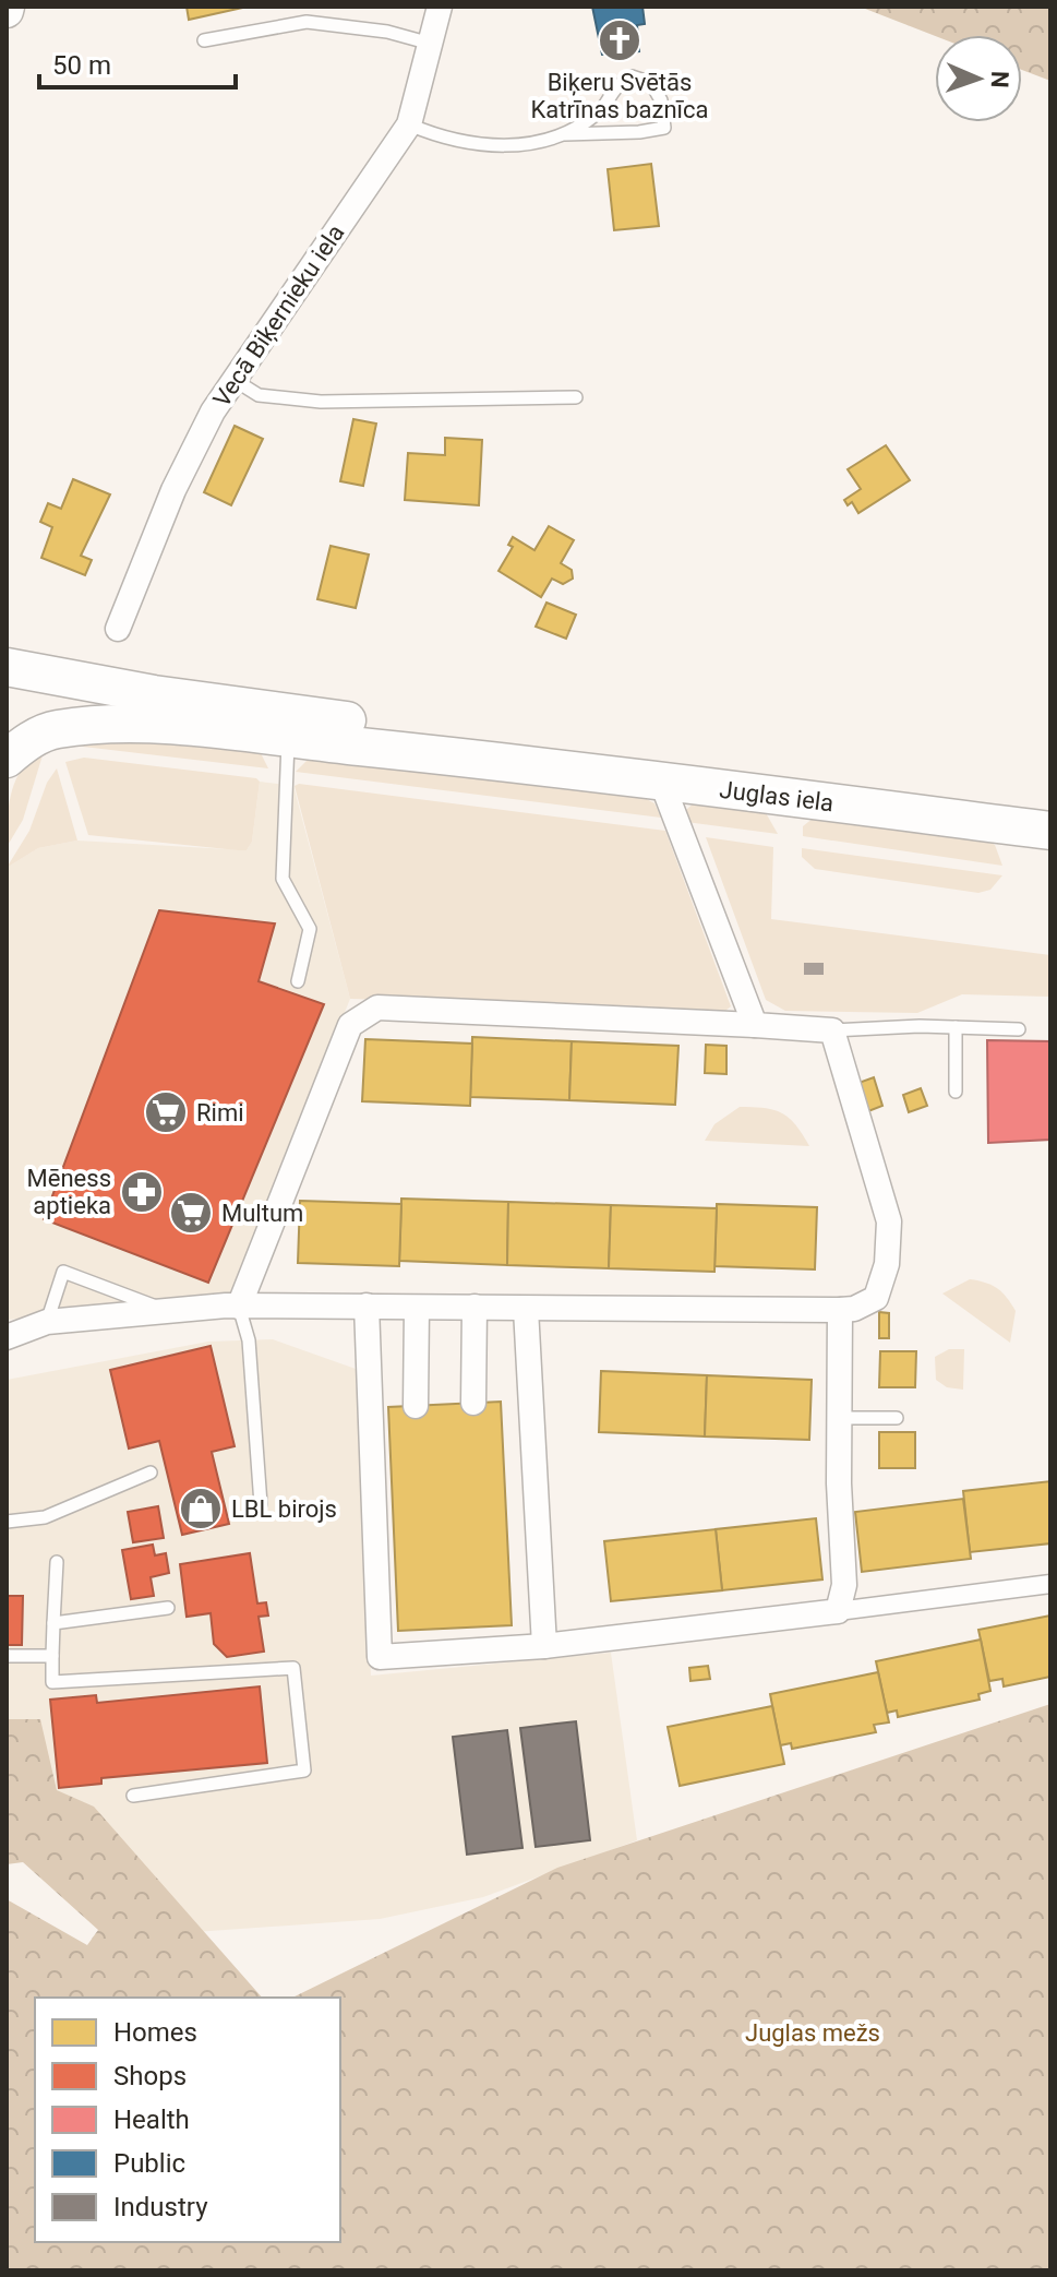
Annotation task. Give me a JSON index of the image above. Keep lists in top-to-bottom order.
{
  "streets": {
    "main road": ["Juglas iela"],
    "street": ["Vecā Biķernieku iela"]
  },
  "parks": ["Juglas mežs"],
  "places": {
    "church": ["Biķeru Svētās Katrīnas baznīca"],
    "supermarket": ["Rimi", "Multum"],
    "pharmacy": ["Mēness aptieka"],
    "shop": ["LBL birojs"]
  },
  "legend": [
    "Homes",
    "Shops",
    "Health",
    "Public",
    "Industry"
  ],
  "scale_bar": "50 m",
  "north": "right"
}
